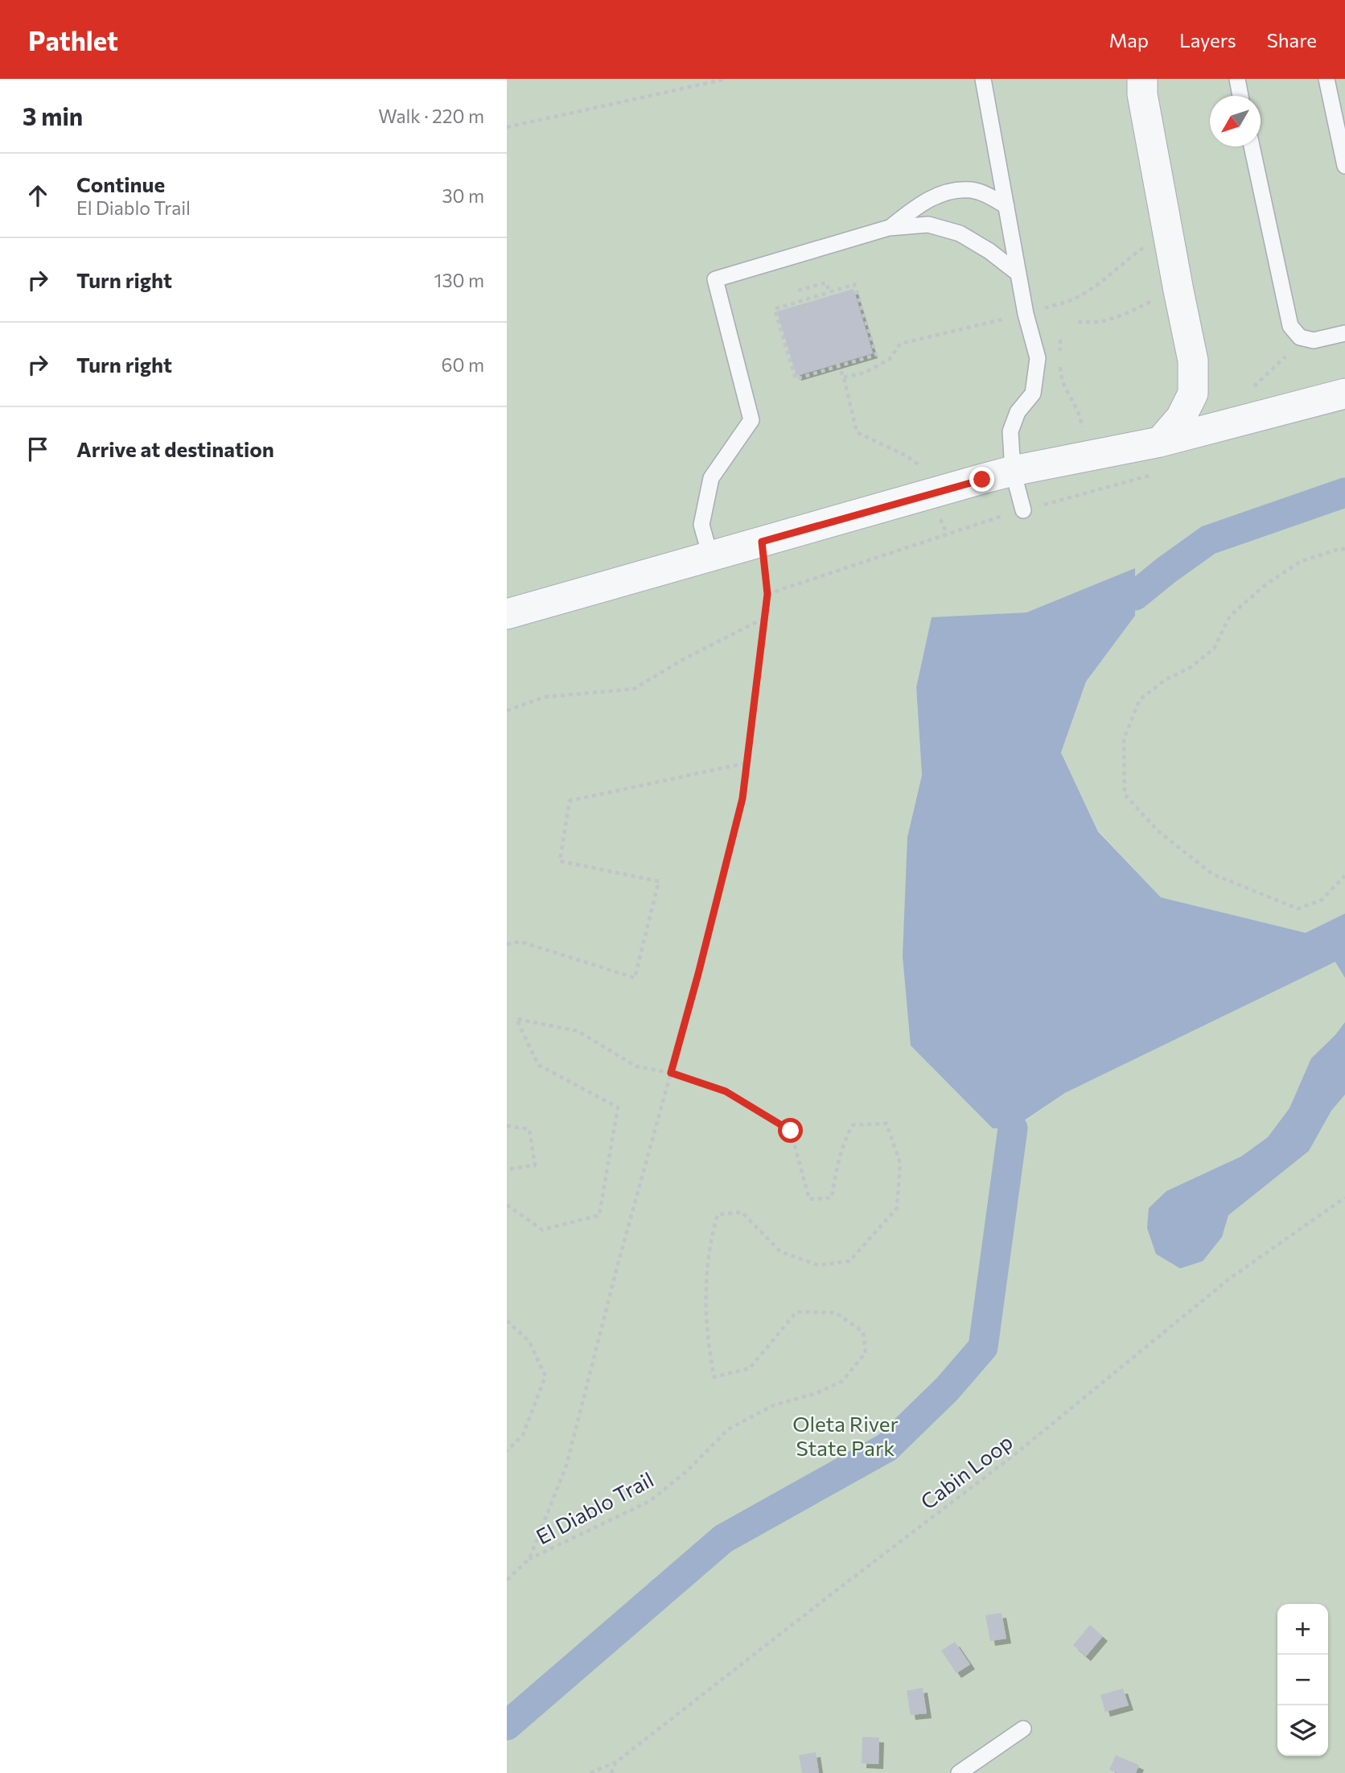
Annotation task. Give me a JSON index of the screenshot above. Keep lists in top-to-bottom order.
{
  "streets": {
    "path": ["Cabin Loop", "El Diablo Trail"]
  },
  "parks": ["Oleta River State Park"],
  "north": "bottom left",
  "page": {
    "header": "Pathlet",
    "nav": ["Map", "Layers", "Share"],
    "heading": ["3 min", "Walk · 220 m"],
    "list": [
      ["Continue", "El Diablo Trail", "30 m"],
      ["Turn right", "130 m"],
      ["Turn right", "60 m"],
      "Arrive at destination"
    ],
    "map_buttons": ["+", "−"]
  }
}
